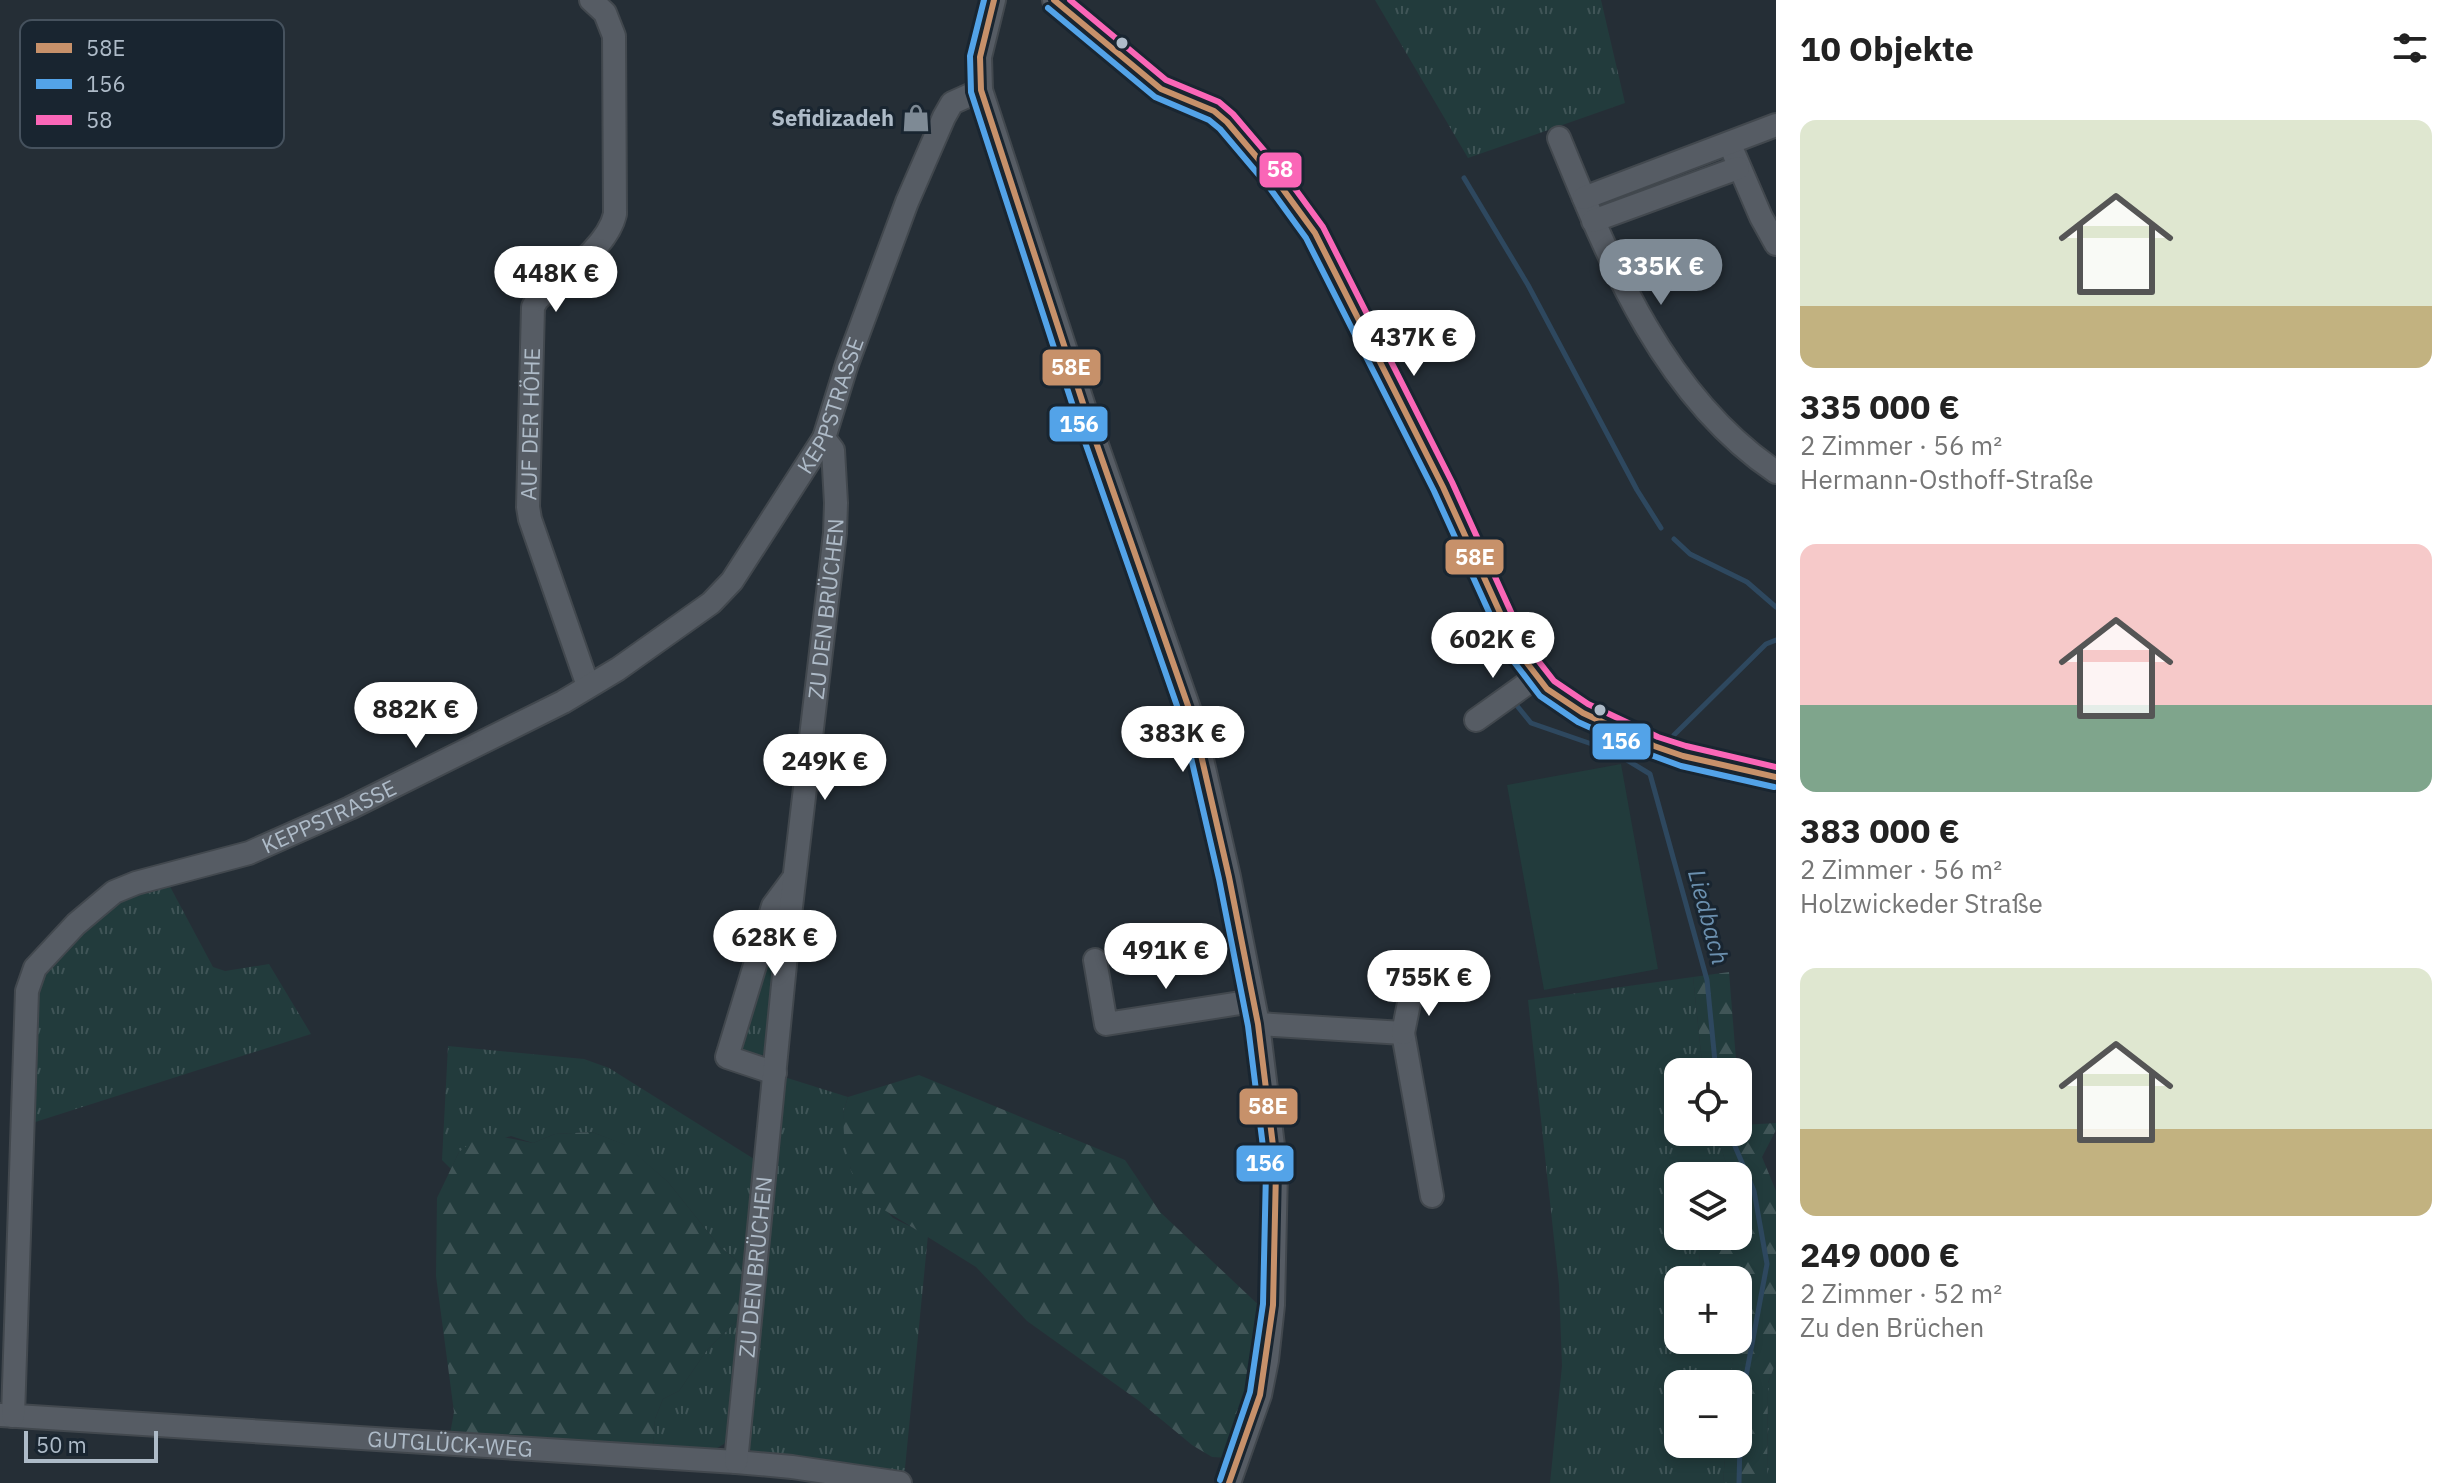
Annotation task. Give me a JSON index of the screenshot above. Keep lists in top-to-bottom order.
{
  "streets": {
    "street": [
      "KEPPSTRASSE",
      "AUF DER HÖHE",
      "ZU DEN BRÜCHEN",
      "GUTGLÜCK-WEG"
    ]
  },
  "crossings": [
    ["KEPPSTRASSE", "AUF DER HÖHE"],
    ["KEPPSTRASSE", "ZU DEN BRÜCHEN"],
    ["KEPPSTRASSE", "GUTGLÜCK-WEG"],
    ["ZU DEN BRÜCHEN", "GUTGLÜCK-WEG"]
  ],
  "water": ["Liedbach"],
  "places": {
    "shop": ["Sefidizadeh"]
  },
  "lines": ["transit line 58E", "transit line 156", "transit line 58"],
  "legend": ["58E", "156", "58"],
  "scale_bar": "50 m",
  "page": {
    "heading": "10 Objekte",
    "list": [
      {
        "name": "335 000 €",
        "note": "2 Zimmer · 56 m² · Hermann-Osthoff-Straße"
      },
      {
        "name": "383 000 €",
        "note": "2 Zimmer · 56 m² · Holzwickeder Straße"
      },
      {
        "name": "249 000 €",
        "note": "2 Zimmer · 52 m² · Zu den Brüchen"
      }
    ],
    "price": [
      "335K €",
      "448K €",
      "437K €",
      "602K €",
      "882K €",
      "383K €",
      "249K €",
      "628K €",
      "491K €",
      "755K €"
    ],
    "map_buttons": ["+", "−"],
    "scale": "50 m"
  }
}
